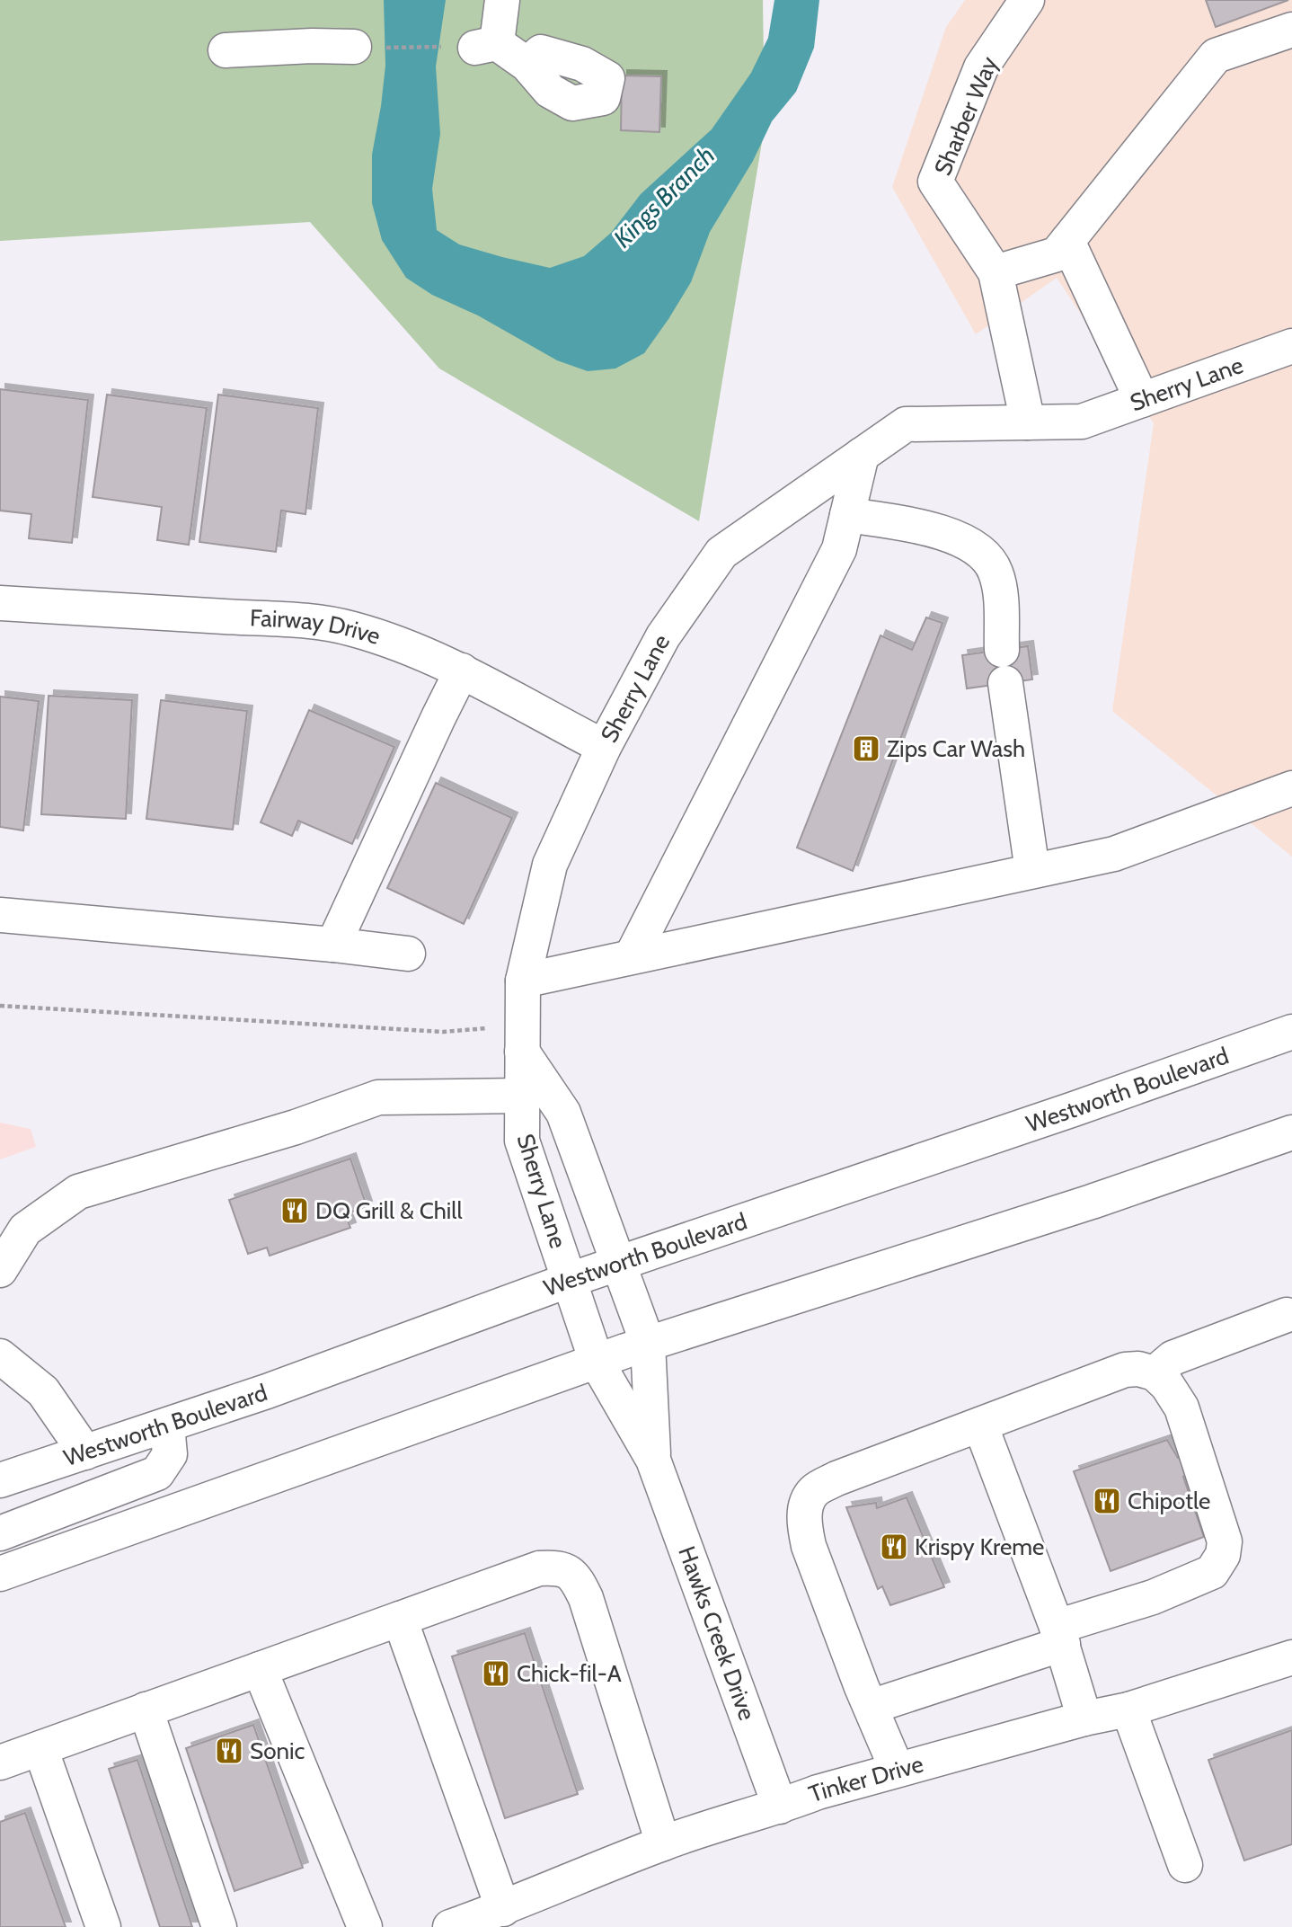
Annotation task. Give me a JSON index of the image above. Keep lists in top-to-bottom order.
{
  "streets": {
    "main road": [
      "Sharber Way",
      "Sherry Lane",
      "Fairway Drive",
      "Westworth Boulevard",
      "Hawks Creek Drive",
      "Tinker Drive"
    ]
  },
  "crossings": [
    ["Sherry Lane", "Fairway Drive"],
    ["Sherry Lane", "Westworth Boulevard"],
    ["Sherry Lane", "Hawks Creek Drive"],
    ["Hawks Creek Drive", "Tinker Drive"]
  ],
  "water": ["Kings Branch"],
  "places": {
    "building": ["Zips Car Wash"],
    "restaurant": [
      "DQ Grill & Chill",
      "Chipotle",
      "Krispy Kreme",
      "Chick-fil-A",
      "Sonic"
    ]
  }
}
